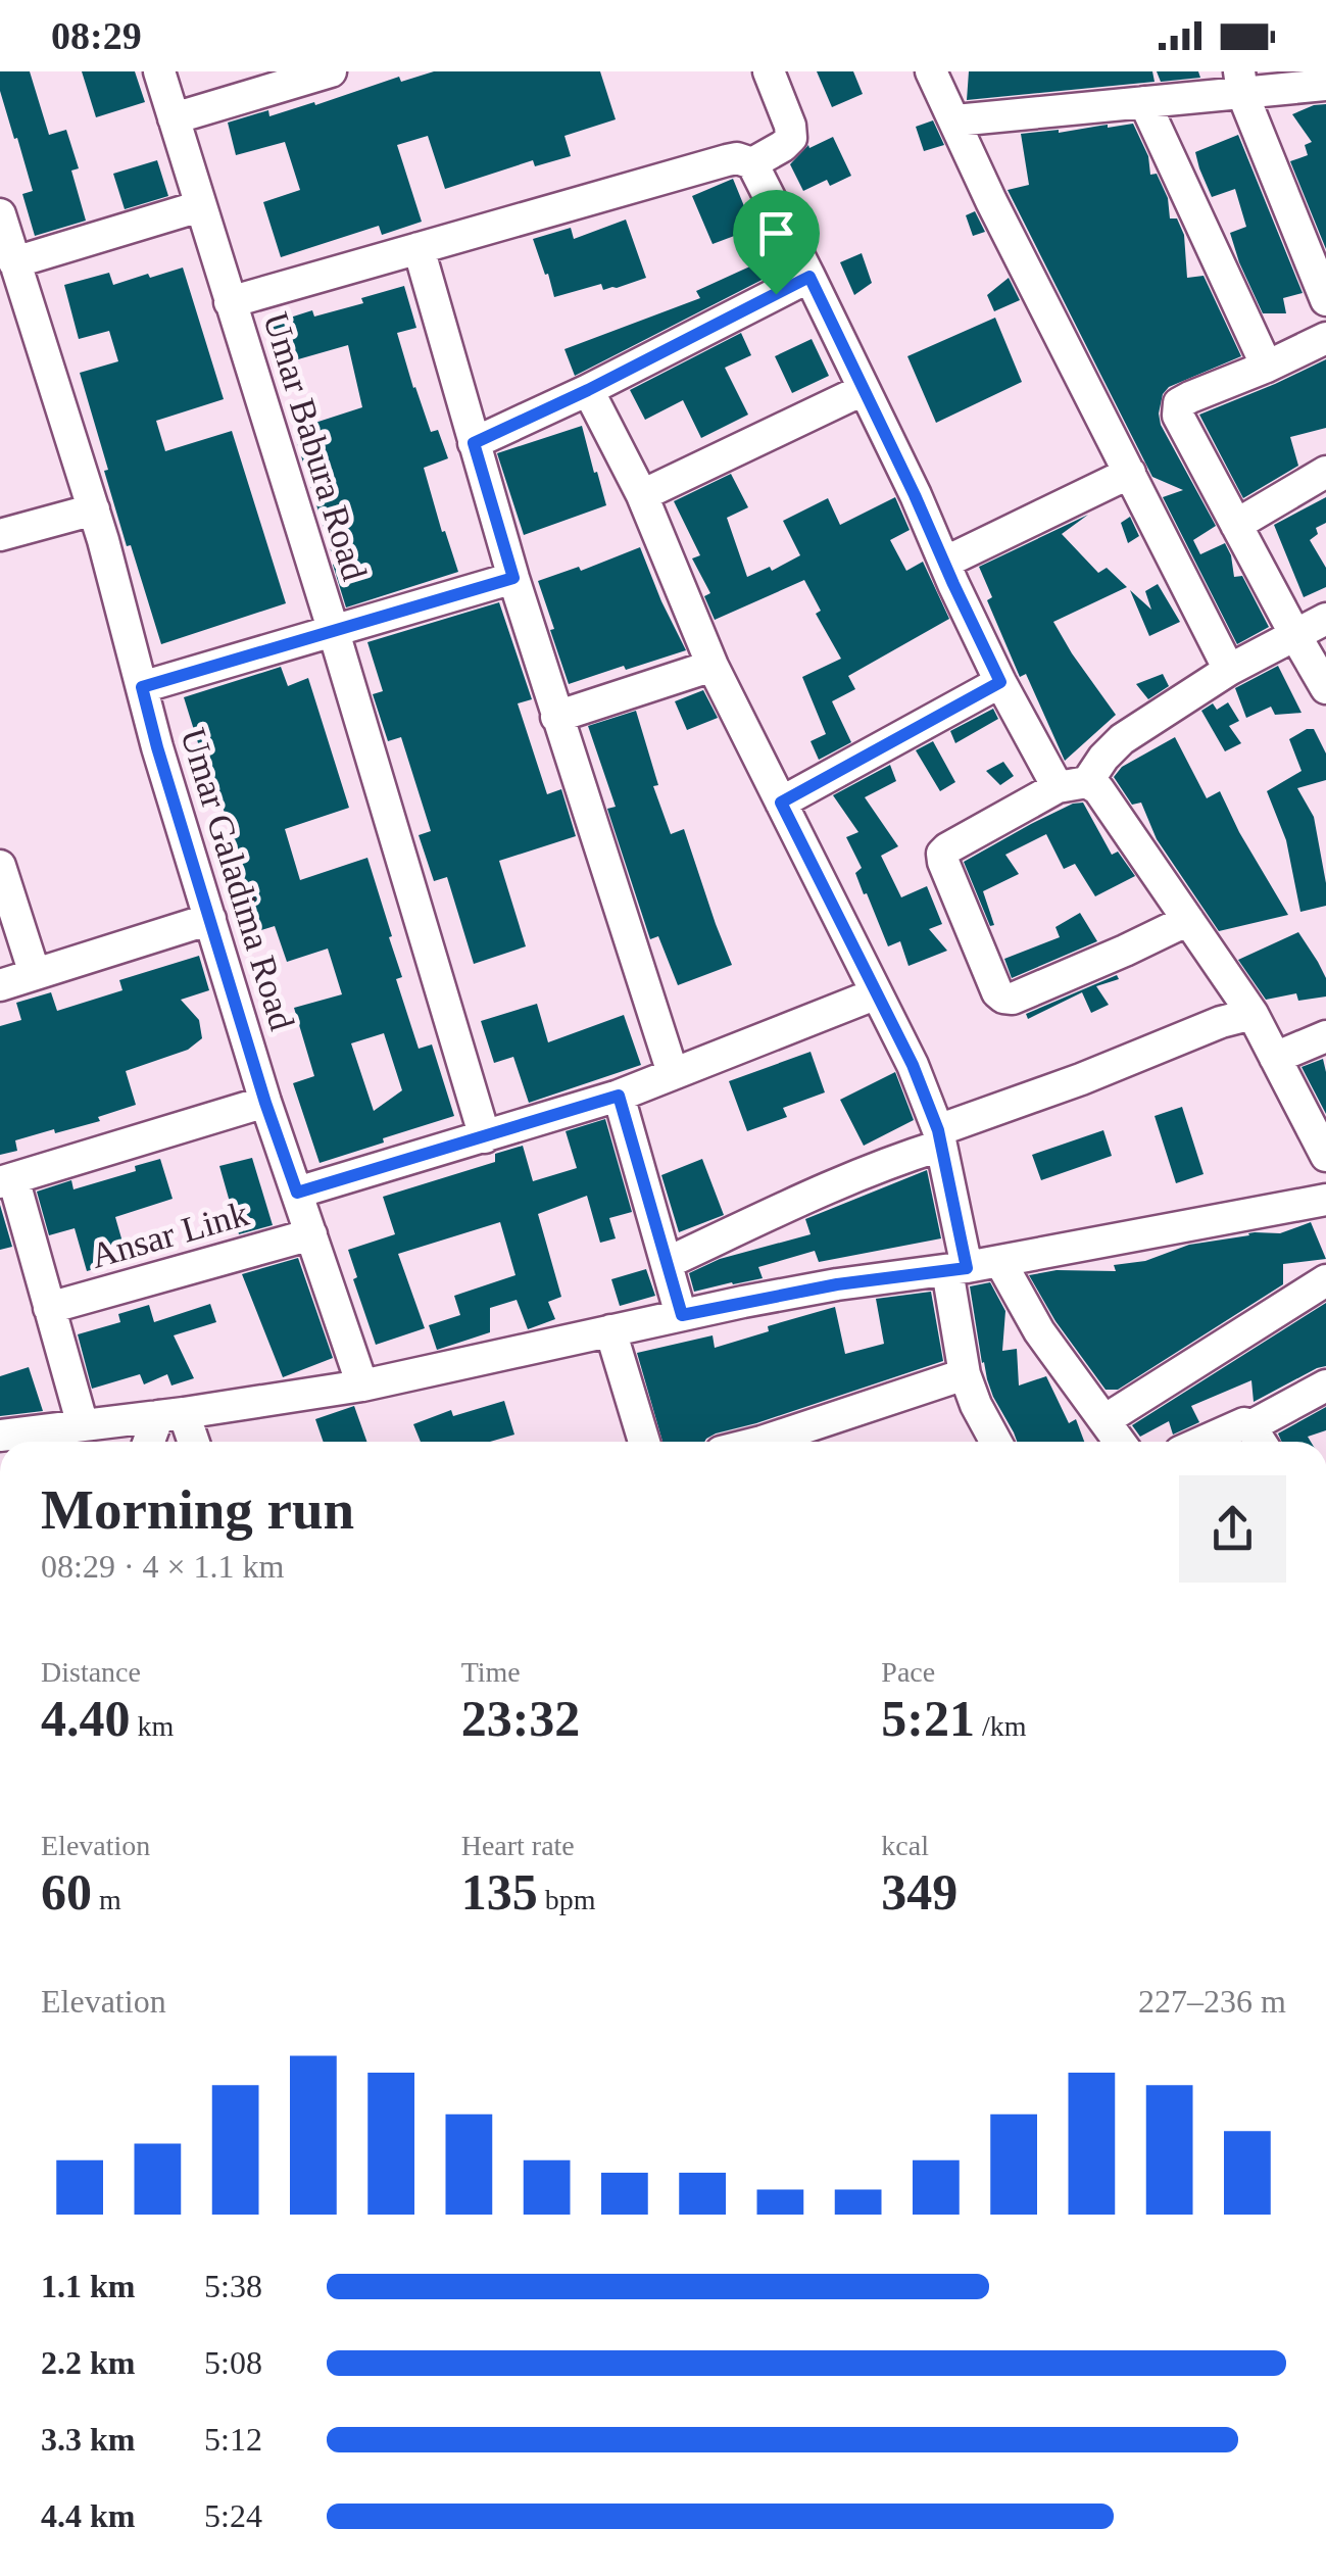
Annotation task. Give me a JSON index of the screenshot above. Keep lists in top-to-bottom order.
{
  "streets": {
    "street": ["Umar Babura Road", "Umar Galadima Road", "Ansar Link"]
  },
  "crossings": [
    ["Umar Galadima Road", "Ansar Link"]
  ],
  "page": {
    "status": "08:29",
    "heading": ["Morning run", "08:29 · 4 × 1.1 km"],
    "stats": [
      ["Distance", "4.40 km"],
      ["Time", "23:32"],
      ["Pace", "5:21 /km"],
      ["Elevation", "60 m"],
      ["Heart rate", "135 bpm"],
      ["kcal", "349"]
    ],
    "chart": ["Elevation", "227–236 m"],
    "list": [
      {
        "name": "1.1 km",
        "note": "5:38"
      },
      {
        "name": "2.2 km",
        "note": "5:08"
      },
      {
        "name": "3.3 km",
        "note": "5:12"
      },
      {
        "name": "4.4 km",
        "note": "5:24"
      }
    ]
  }
}
